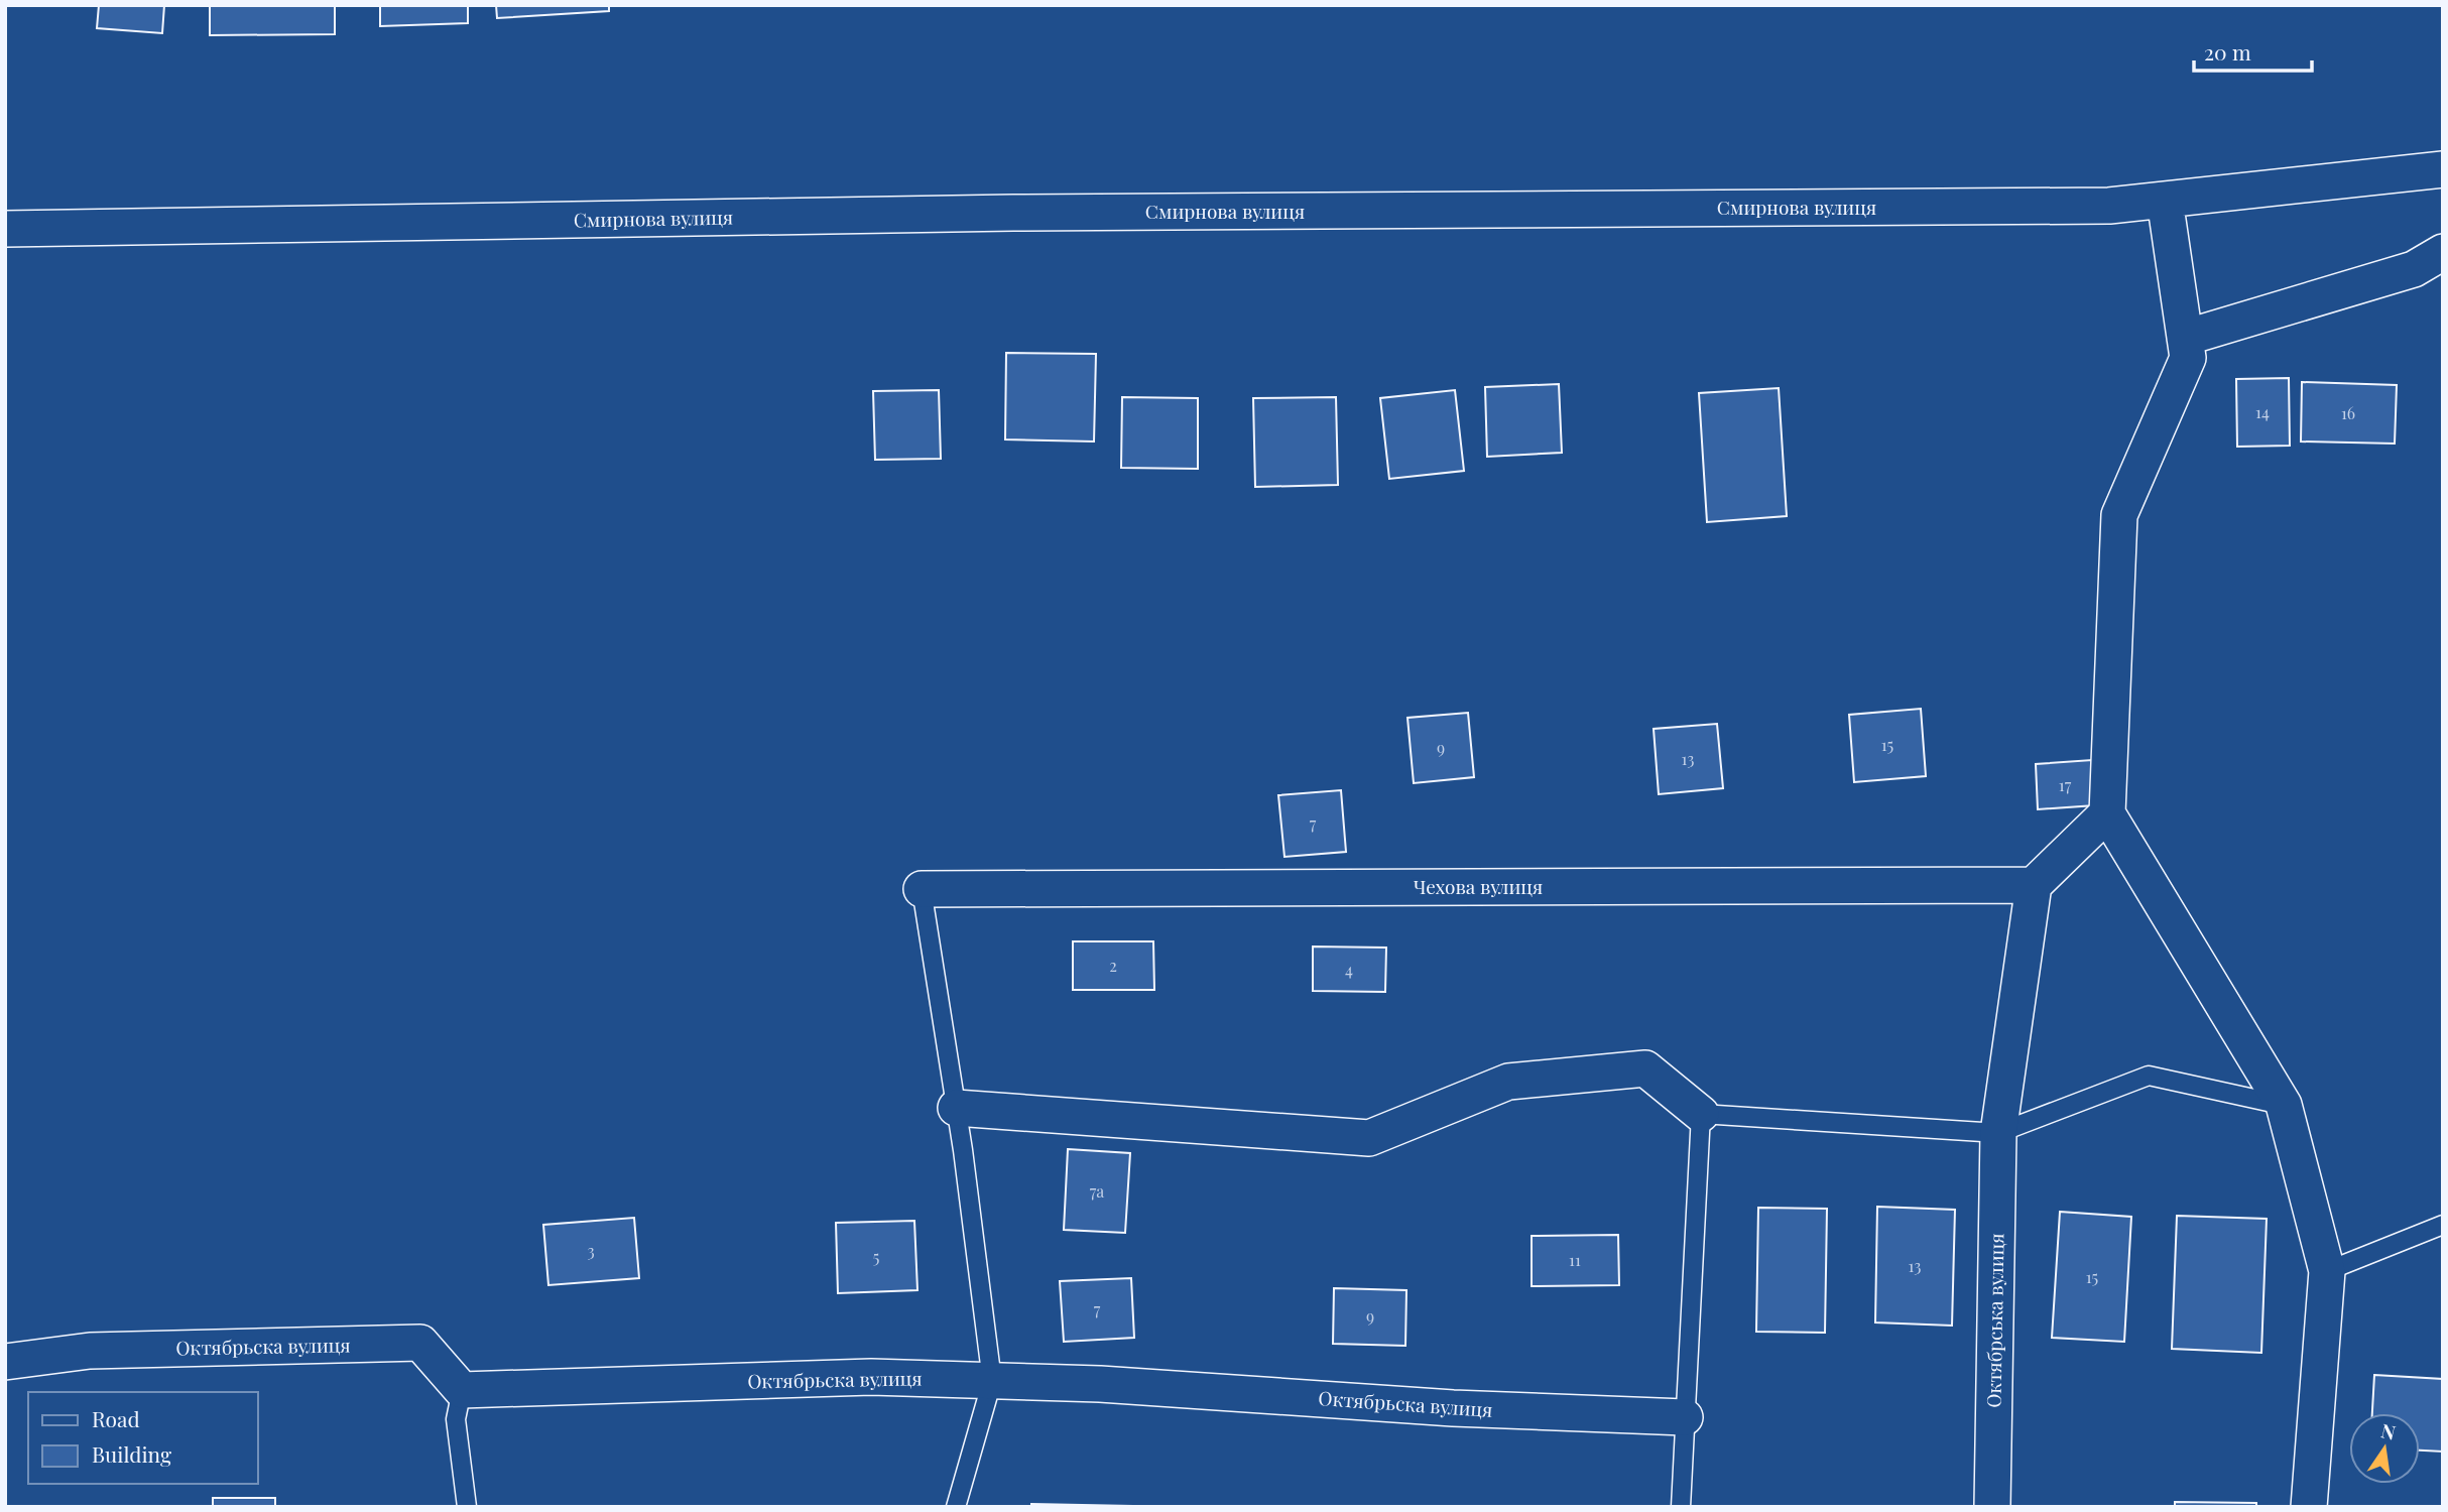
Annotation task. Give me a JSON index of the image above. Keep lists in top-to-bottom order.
{
  "streets": {
    "street": [
      "Смирнова вулиця",
      "Чехова вулиця",
      "Октябрська вулиця",
      "Октябрьска вулиця"
    ]
  },
  "crossings": [
    ["Чехова вулиця", "Октябрська вулиця"]
  ],
  "house_numbers": [
    "14",
    "16",
    "15",
    "9",
    "13",
    "17",
    "7",
    "2",
    "4",
    "7а",
    "3",
    "5",
    "11",
    "13",
    "15",
    "7",
    "9"
  ],
  "legend": ["Road", "Building"],
  "scale_bar": "20 m",
  "north": "top"
}
